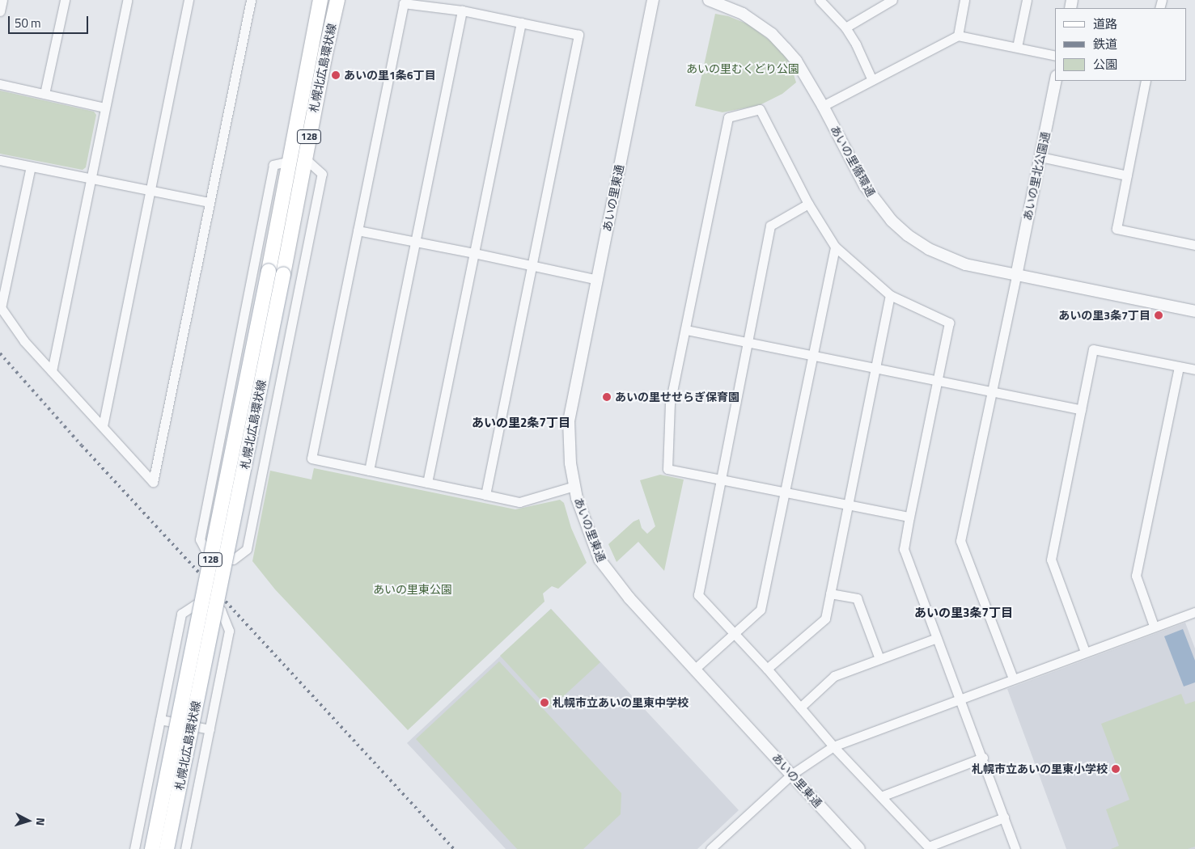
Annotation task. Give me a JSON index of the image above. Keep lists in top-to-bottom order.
{
  "streets": {
    "main road": ["札幌北広島環状線", "128"],
    "street": ["あいの里循環通", "あいの里北公園通", "あいの里東通"]
  },
  "crossings": [
    ["あいの里循環通", "あいの里北公園通"]
  ],
  "districts": ["あいの里2条7丁目", "あいの里3条7丁目"],
  "parks": ["あいの里むくどり公園", "あいの里東公園"],
  "places": [
    "あいの里1条6丁目",
    "あいの里3条7丁目",
    "あいの里せせらぎ保育園",
    "札幌市立あいの里東中学校",
    "札幌市立あいの里東小学校"
  ],
  "legend": ["道路", "鉄道", "公園"],
  "scale_bar": "50 m",
  "north": "right"
}
